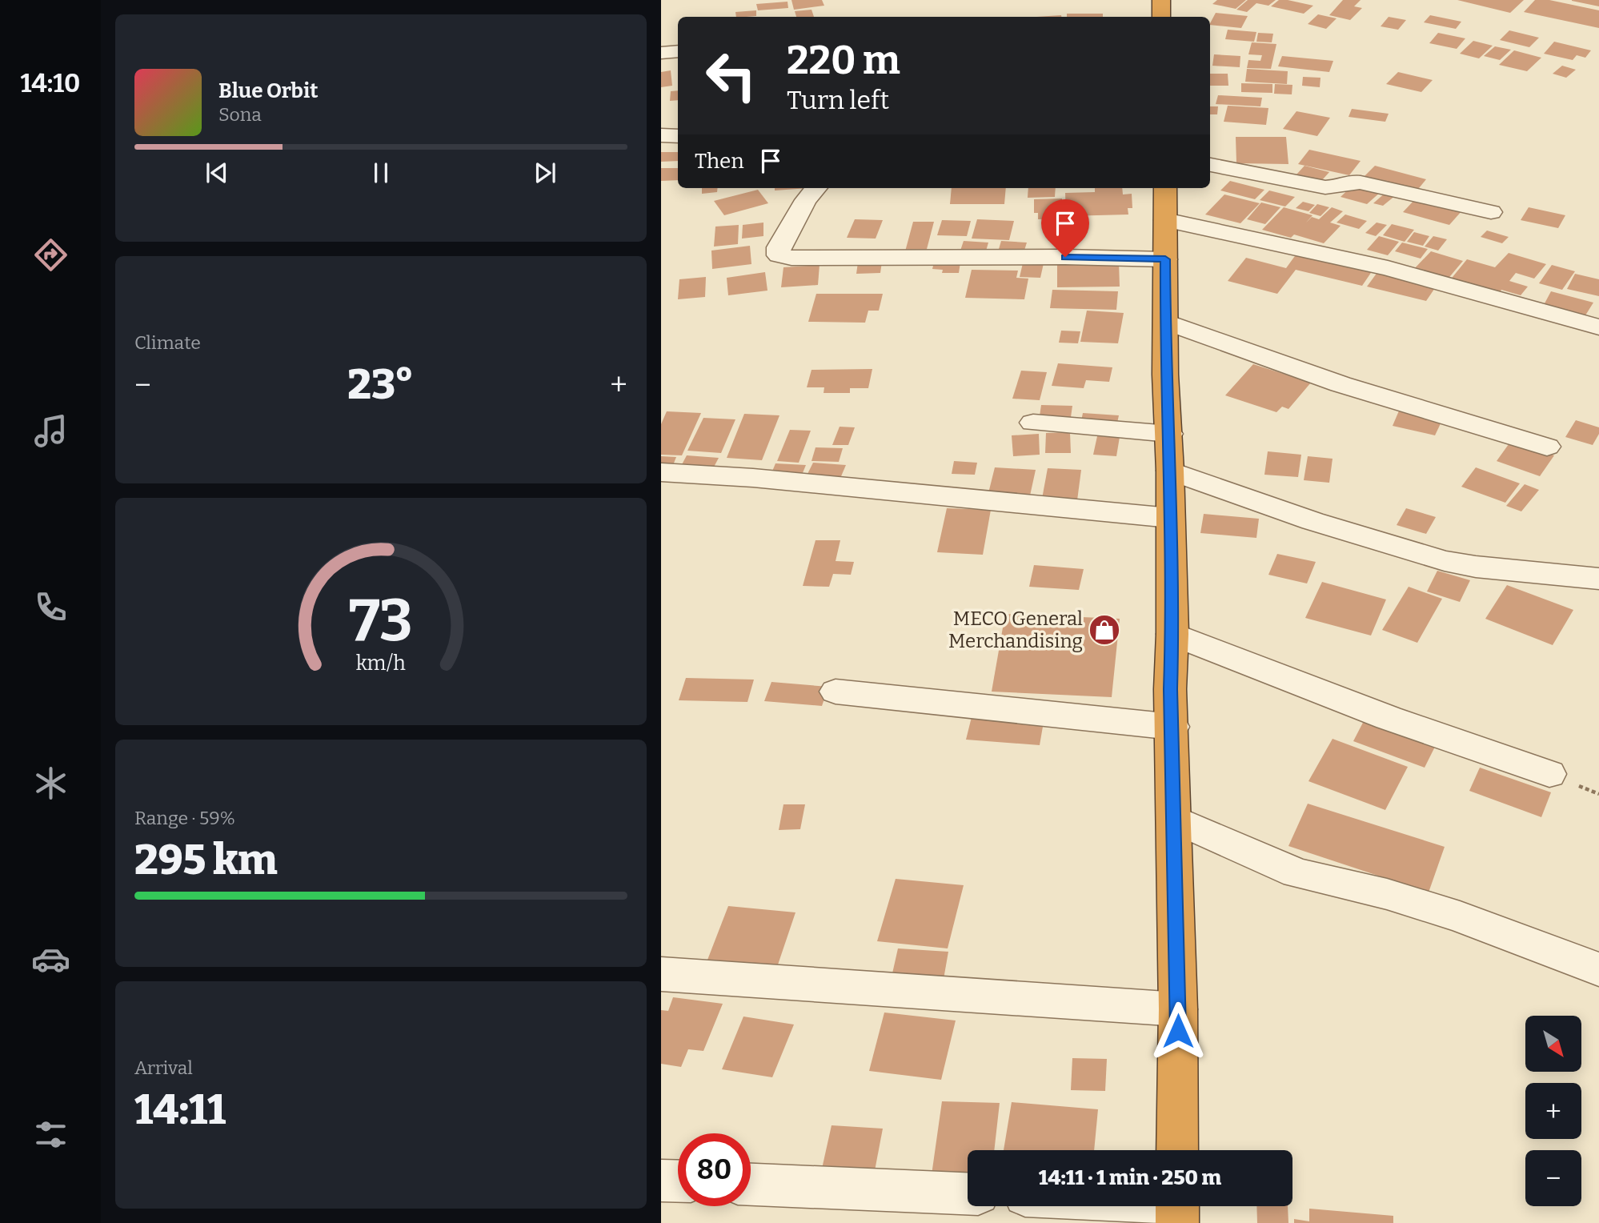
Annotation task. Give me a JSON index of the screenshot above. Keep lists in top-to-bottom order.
{
  "places": {
    "shop": ["MECO General Merchandising"]
  },
  "north": "bottom right",
  "page": {
    "tabs": "14:10",
    "turn": ["220 m", "Turn left"],
    "song": ["Blue Orbit", "Sona"],
    "then": "Then",
    "tile": [
      "Climate",
      ["Range · 59%", "295 km"],
      ["Arrival", "14:11"]
    ],
    "heat": ["−", "23°", "+"],
    "map_buttons": ["+", "−"],
    "limit": "80",
    "trip": "14:11 · 1 min · 250 m",
    "gauge": ["73", "km/h"]
  }
}
